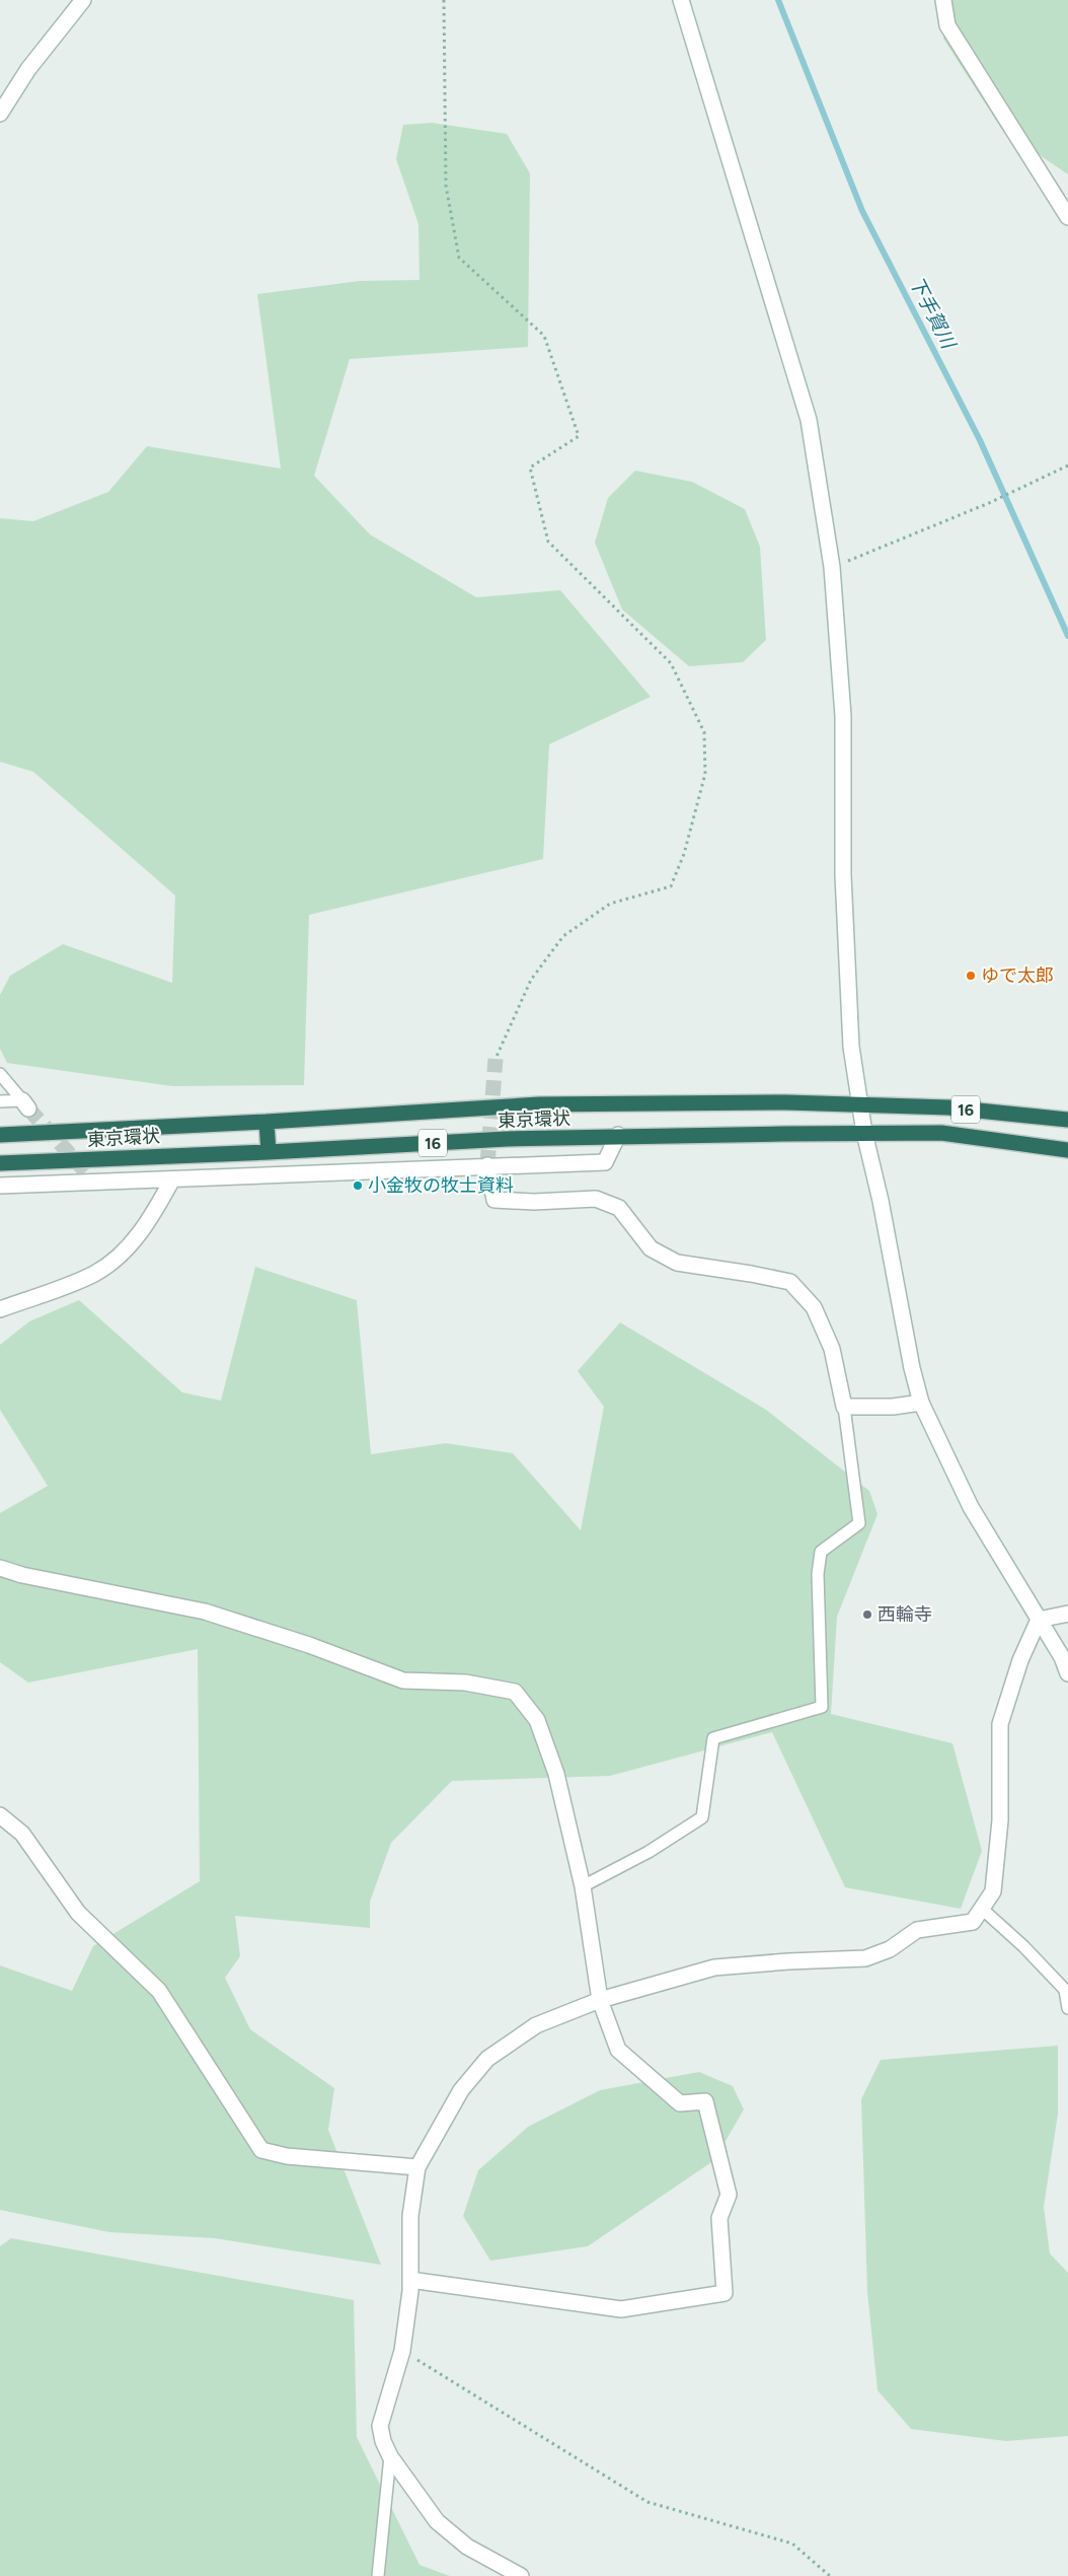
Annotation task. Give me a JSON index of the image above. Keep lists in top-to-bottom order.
{
  "streets": {
    "highway": ["16", "東京環状"]
  },
  "water": ["下手賀川"],
  "places": ["ゆで太郎", "小金牧の牧士資料", "西輪寺"]
}
